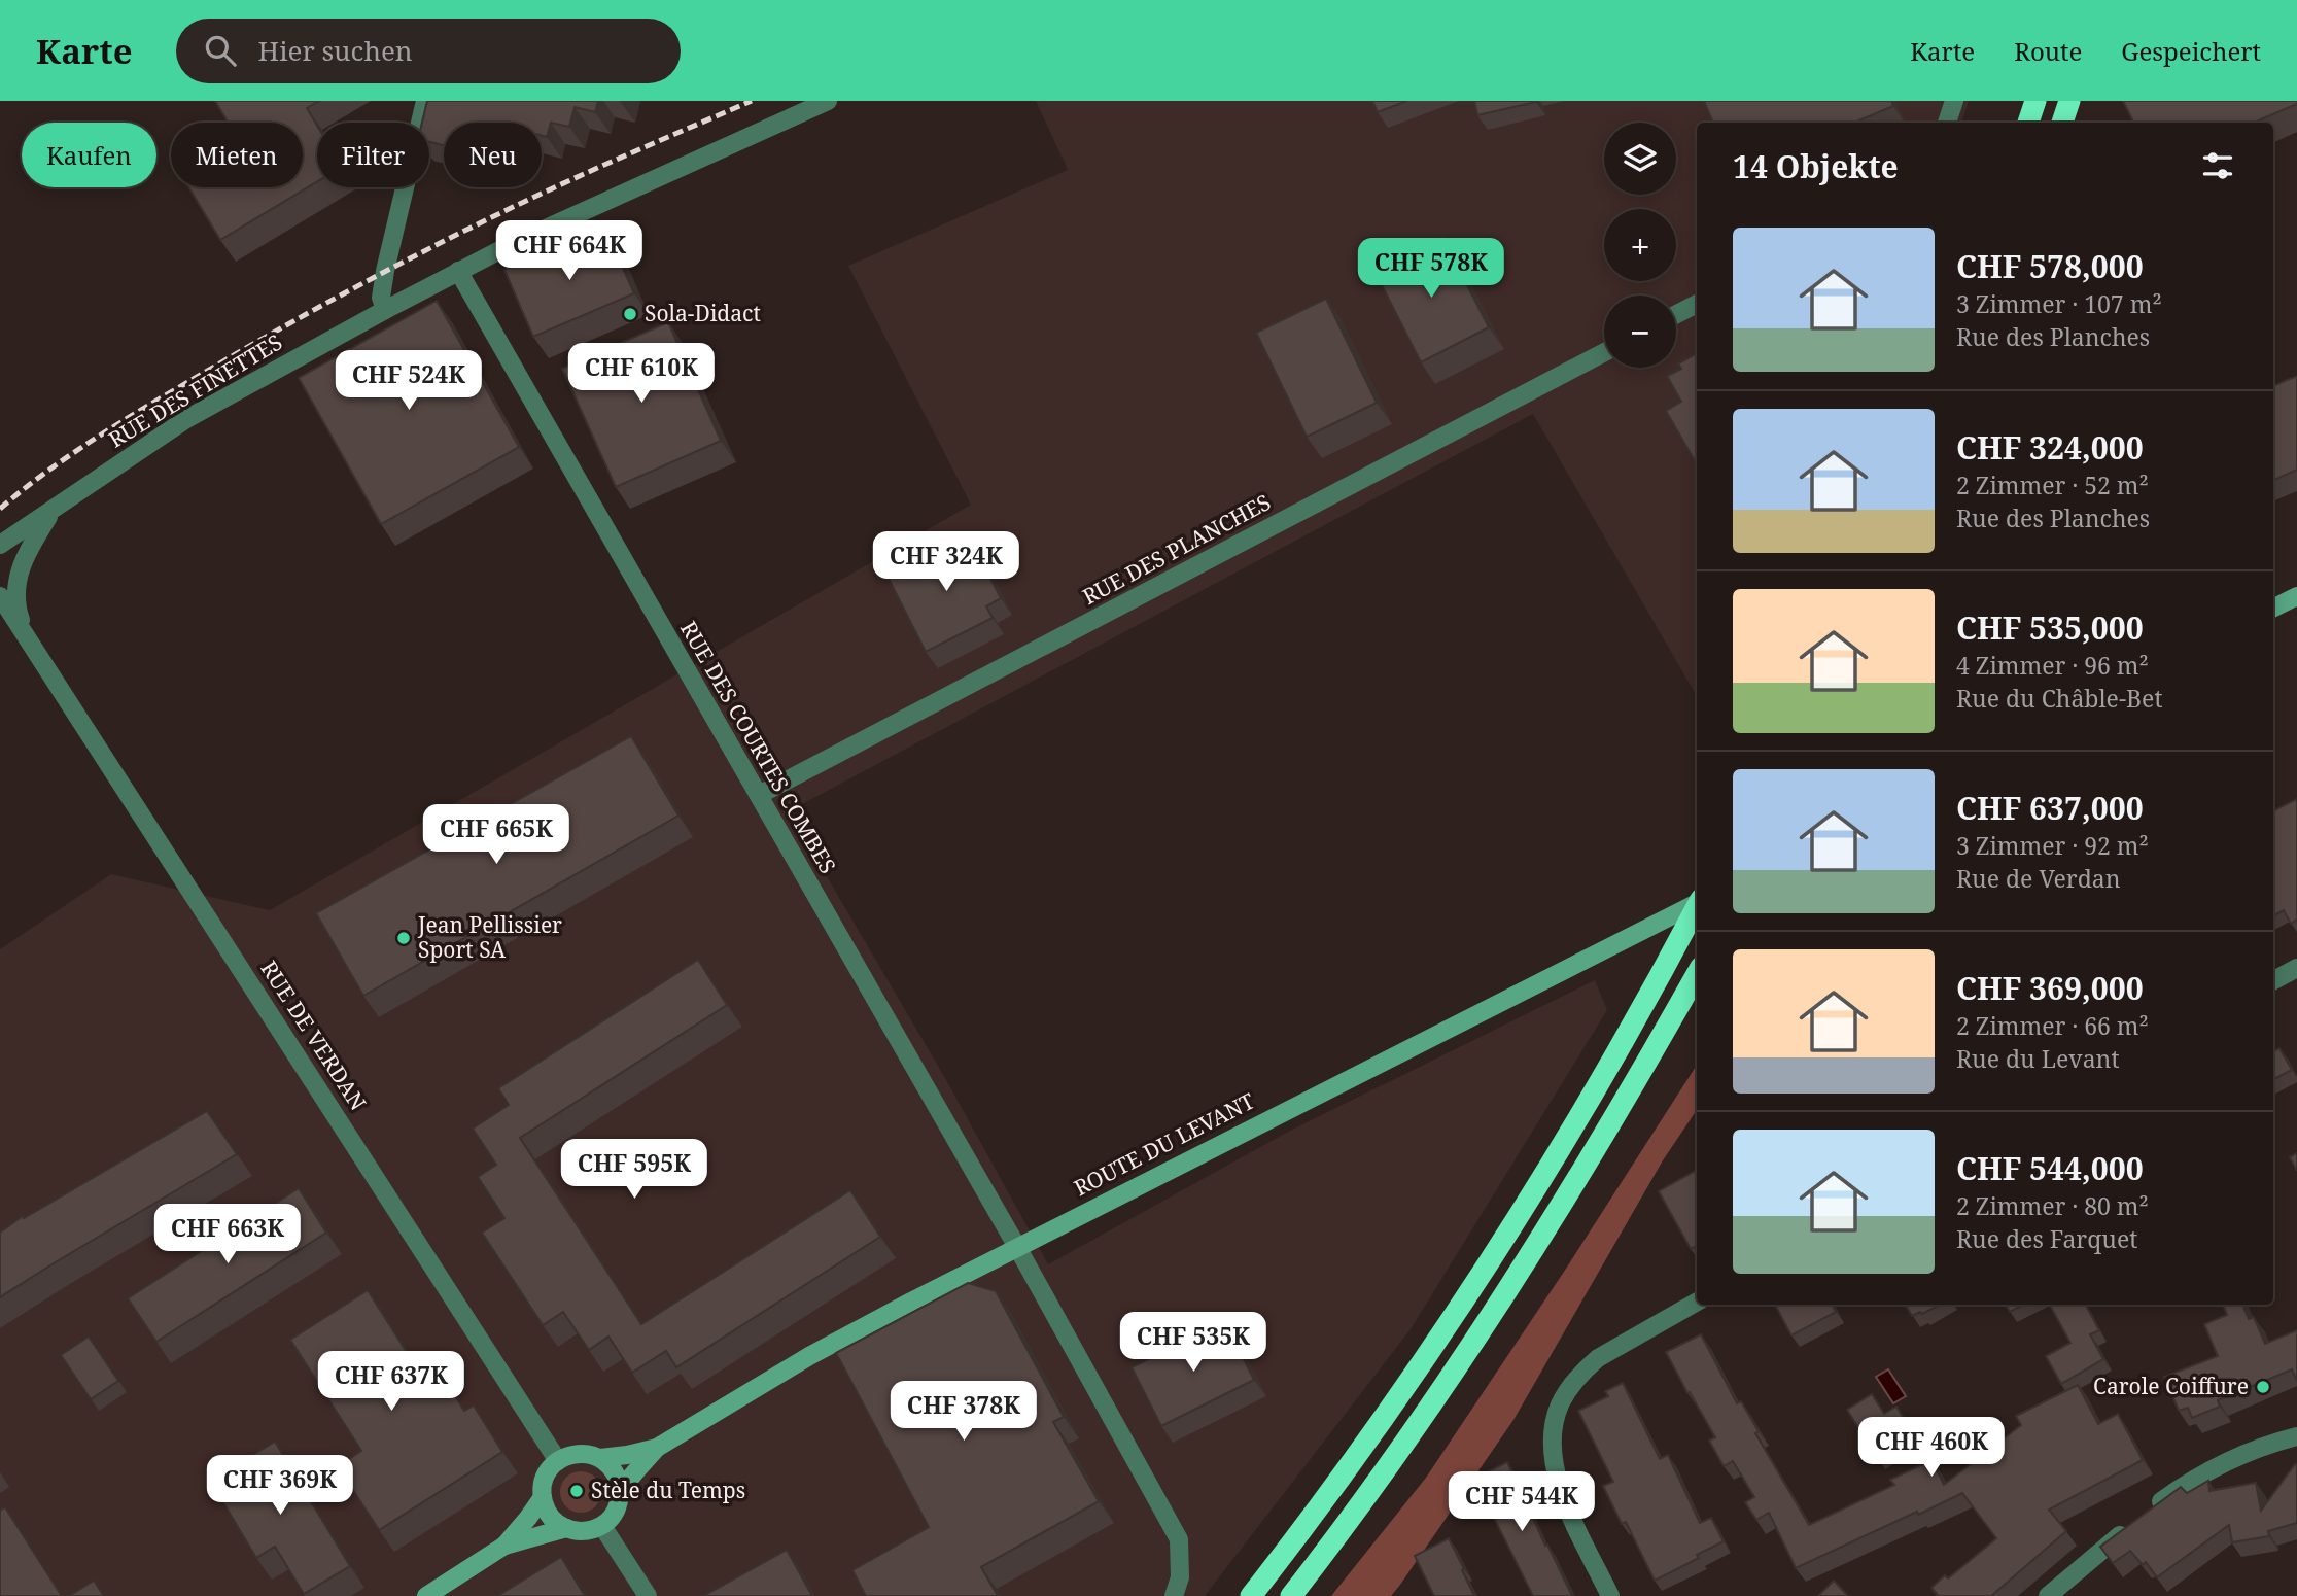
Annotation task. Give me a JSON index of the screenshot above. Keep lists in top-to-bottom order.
{
  "streets": {
    "street": [
      "RUE DES FINETTES",
      "RUE DES PLANCHES",
      "RUE DES COURTES COMBES",
      "RUE DE VERDAN",
      "ROUTE DU LEVANT"
    ]
  },
  "crossings": [
    ["RUE DES FINETTES", "RUE DES COURTES COMBES"],
    ["RUE DES FINETTES", "RUE DE VERDAN"],
    ["RUE DES PLANCHES", "RUE DES COURTES COMBES"],
    ["RUE DES COURTES COMBES", "ROUTE DU LEVANT"],
    ["RUE DE VERDAN", "ROUTE DU LEVANT"]
  ],
  "places": [
    "Sola-Didact",
    "Jean Pellissier Sport SA",
    "Carole Coiffure",
    "Stèle du Temps"
  ],
  "page": {
    "header": "Karte",
    "search": "Hier suchen",
    "nav": ["Karte", "Route", "Gespeichert"],
    "map_buttons": ["+", "−"],
    "chip": [
      "Kaufen",
      "Mieten",
      "Filter",
      "Neu"
    ],
    "heading": "14 Objekte",
    "list": [
      {
        "name": "CHF 578,000",
        "note": "3 Zimmer · 107 m² · Rue des Planches"
      },
      {
        "name": "CHF 324,000",
        "note": "2 Zimmer · 52 m² · Rue des Planches"
      },
      {
        "name": "CHF 535,000",
        "note": "4 Zimmer · 96 m² · Rue du Châble-Bet"
      },
      {
        "name": "CHF 637,000",
        "note": "3 Zimmer · 92 m² · Rue de Verdan"
      },
      {
        "name": "CHF 369,000",
        "note": "2 Zimmer · 66 m² · Rue du Levant"
      },
      {
        "name": "CHF 544,000",
        "note": "2 Zimmer · 80 m² · Rue des Farquet"
      }
    ],
    "price": [
      "CHF 664K",
      "CHF 578K",
      "CHF 610K",
      "CHF 524K",
      "CHF 324K",
      "CHF 665K",
      "CHF 595K",
      "CHF 663K",
      "CHF 535K",
      "CHF 637K",
      "CHF 378K",
      "CHF 460K",
      "CHF 369K",
      "CHF 544K"
    ]
  }
}
